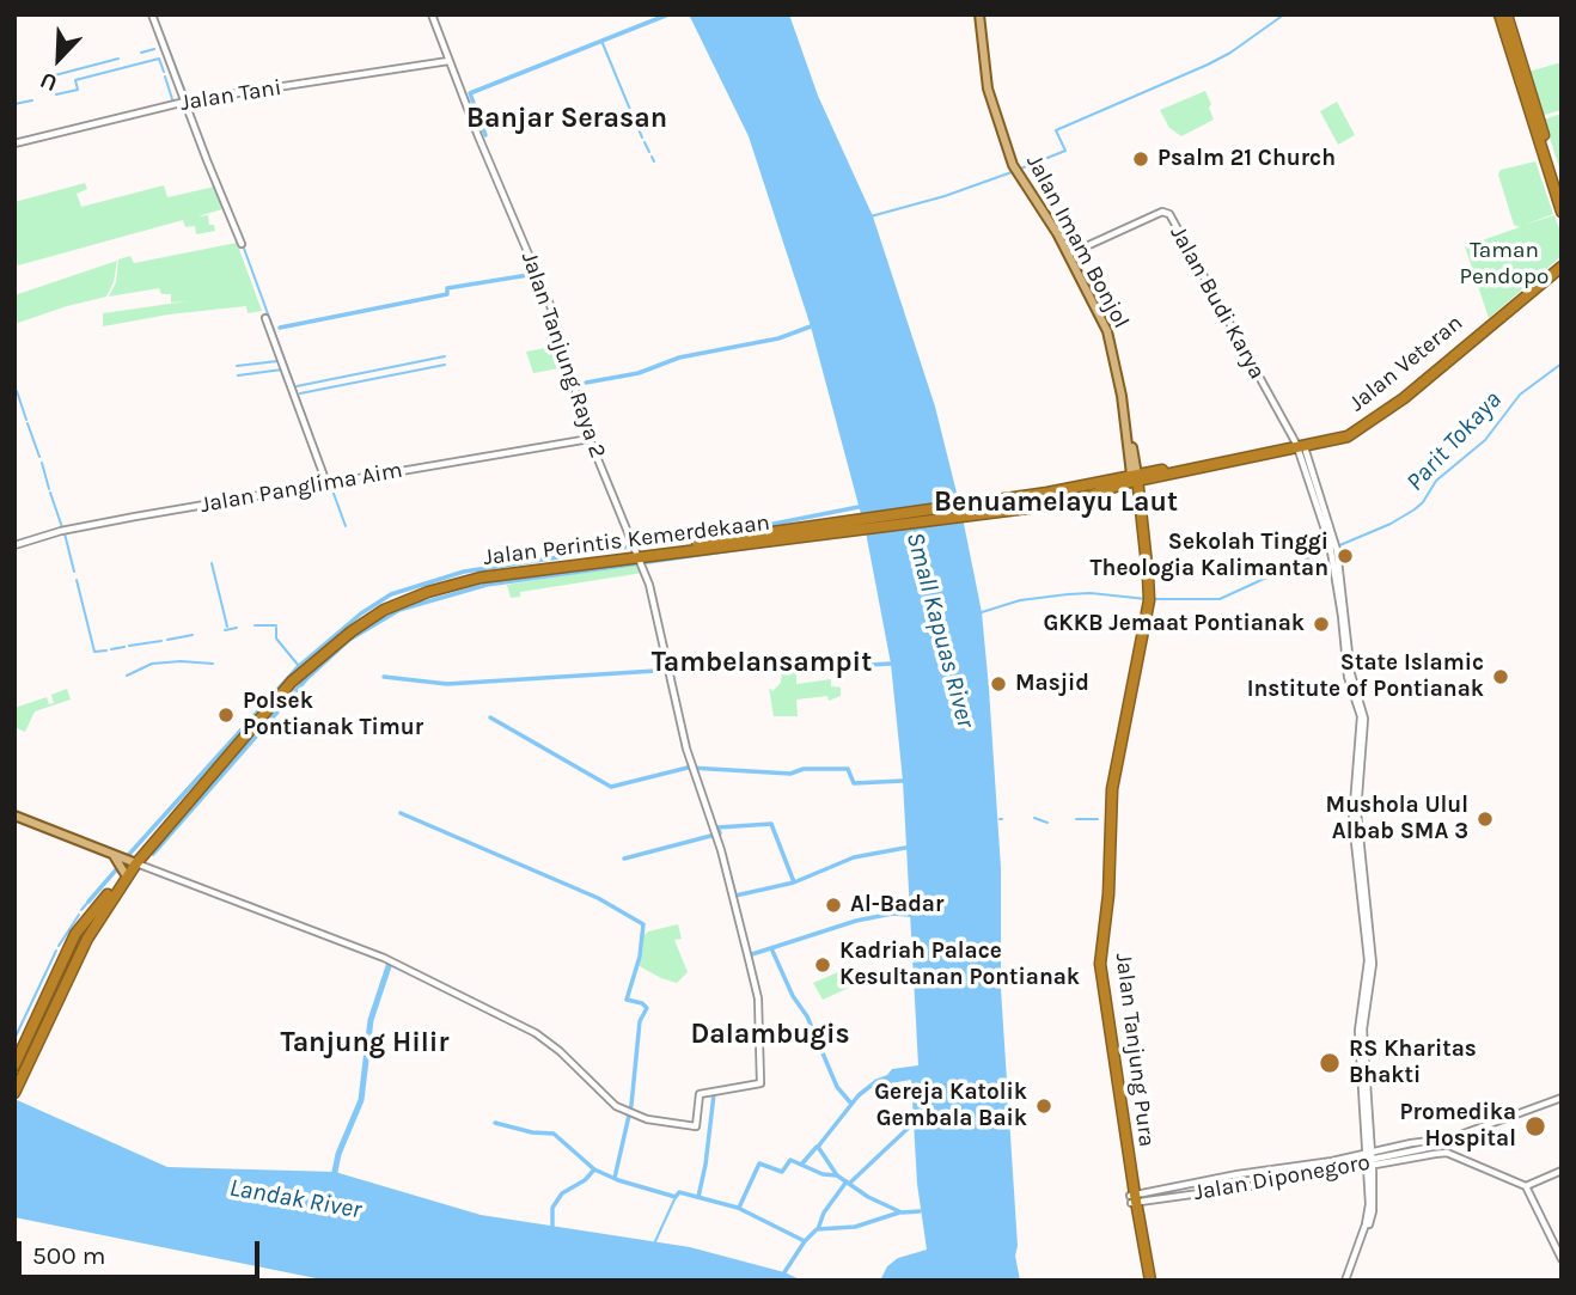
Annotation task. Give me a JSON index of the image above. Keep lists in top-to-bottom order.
{
  "streets": {
    "highway": ["Jalan Veteran", "Jalan Perintis Kemerdekaan", "Jalan Tanjung Pura"],
    "main road": ["Jalan Imam Bonjol"],
    "street": [
      "Jalan Tani",
      "Jalan Budi Karya",
      "Jalan Tanjung Raya 2",
      "Jalan Panglima Aim",
      "Jalan Diponegoro"
    ]
  },
  "crossings": [
    ["Jalan Tani", "Jalan Tanjung Raya 2"],
    ["Jalan Imam Bonjol", "Jalan Budi Karya"],
    ["Jalan Imam Bonjol", "Jalan Veteran"],
    ["Jalan Imam Bonjol", "Jalan Perintis Kemerdekaan"],
    ["Jalan Imam Bonjol", "Jalan Tanjung Pura"],
    ["Jalan Budi Karya", "Jalan Veteran"],
    ["Jalan Tanjung Raya 2", "Jalan Panglima Aim"],
    ["Jalan Tanjung Raya 2", "Jalan Perintis Kemerdekaan"],
    ["Jalan Veteran", "Jalan Perintis Kemerdekaan"],
    ["Jalan Veteran", "Jalan Tanjung Pura"],
    ["Jalan Perintis Kemerdekaan", "Jalan Tanjung Pura"],
    ["Jalan Tanjung Pura", "Jalan Diponegoro"]
  ],
  "districts": [
    "Banjar Serasan",
    "Benuamelayu Laut",
    "Tambelansampit",
    "Dalambugis",
    "Tanjung Hilir"
  ],
  "water": ["Parit Tokaya", "Small Kapuas River", "Landak River"],
  "parks": ["Taman Pendopo"],
  "places": [
    "Psalm 21 Church",
    "Sekolah Tinggi Theologia Kalimantan",
    "GKKB Jemaat Pontianak",
    "State Islamic Institute of Pontianak",
    "Masjid",
    "Polsek Pontianak Timur",
    "Mushola Ulul Albab SMA 3",
    "Al-Badar",
    "Kadriah Palace Kesultanan Pontianak",
    "RS Kharitas Bhakti",
    "Gereja Katolik Gembala Baik",
    "Promedika Hospital"
  ],
  "scale_bar": "500 m",
  "north": "bottom left"
}
